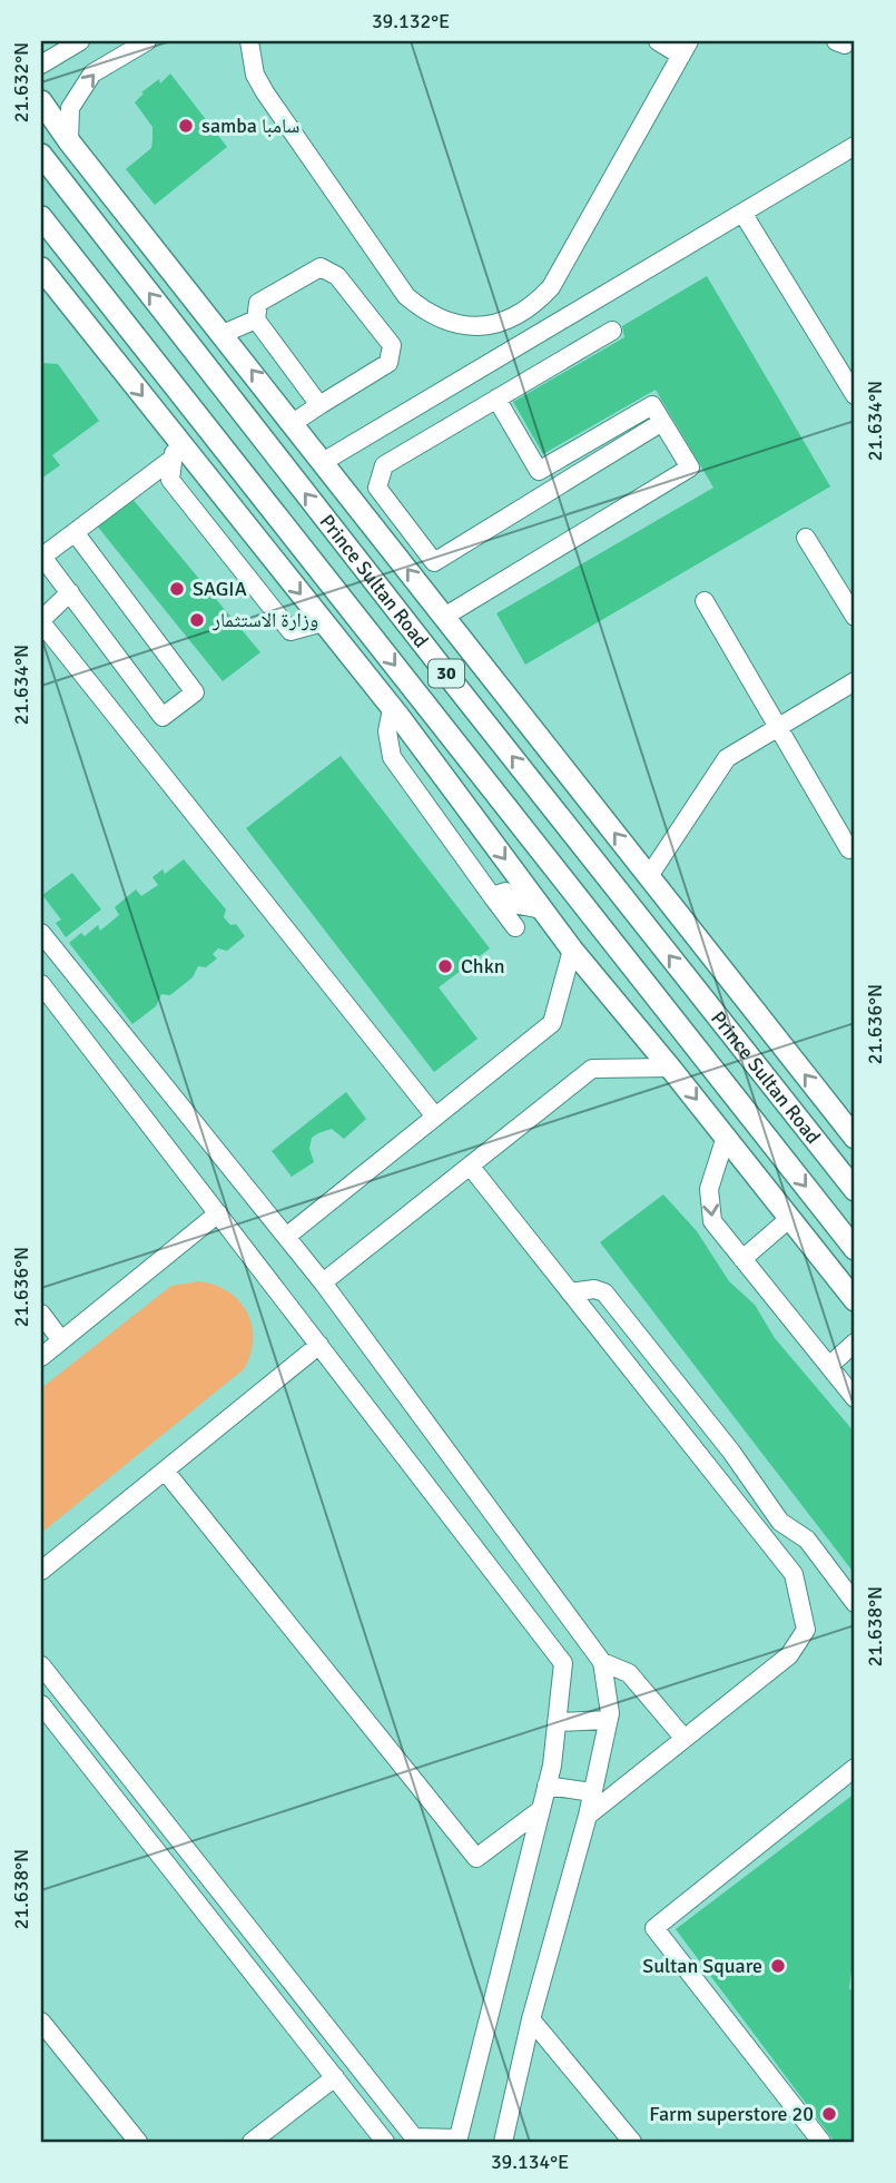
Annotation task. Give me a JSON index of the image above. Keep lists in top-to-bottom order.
{
  "streets": {
    "main road": ["Prince Sultan Road", "30"]
  },
  "places": [
    "samba سامبا",
    "SAGIA",
    "وزارة الاستثمار",
    "Chkn",
    "Sultan Square",
    "Farm superstore 20"
  ],
  "coordinates": [
    "39.132°E",
    "21.632°N",
    "21.634°N",
    "21.636°N",
    "21.638°N",
    "39.134°E"
  ]
}
